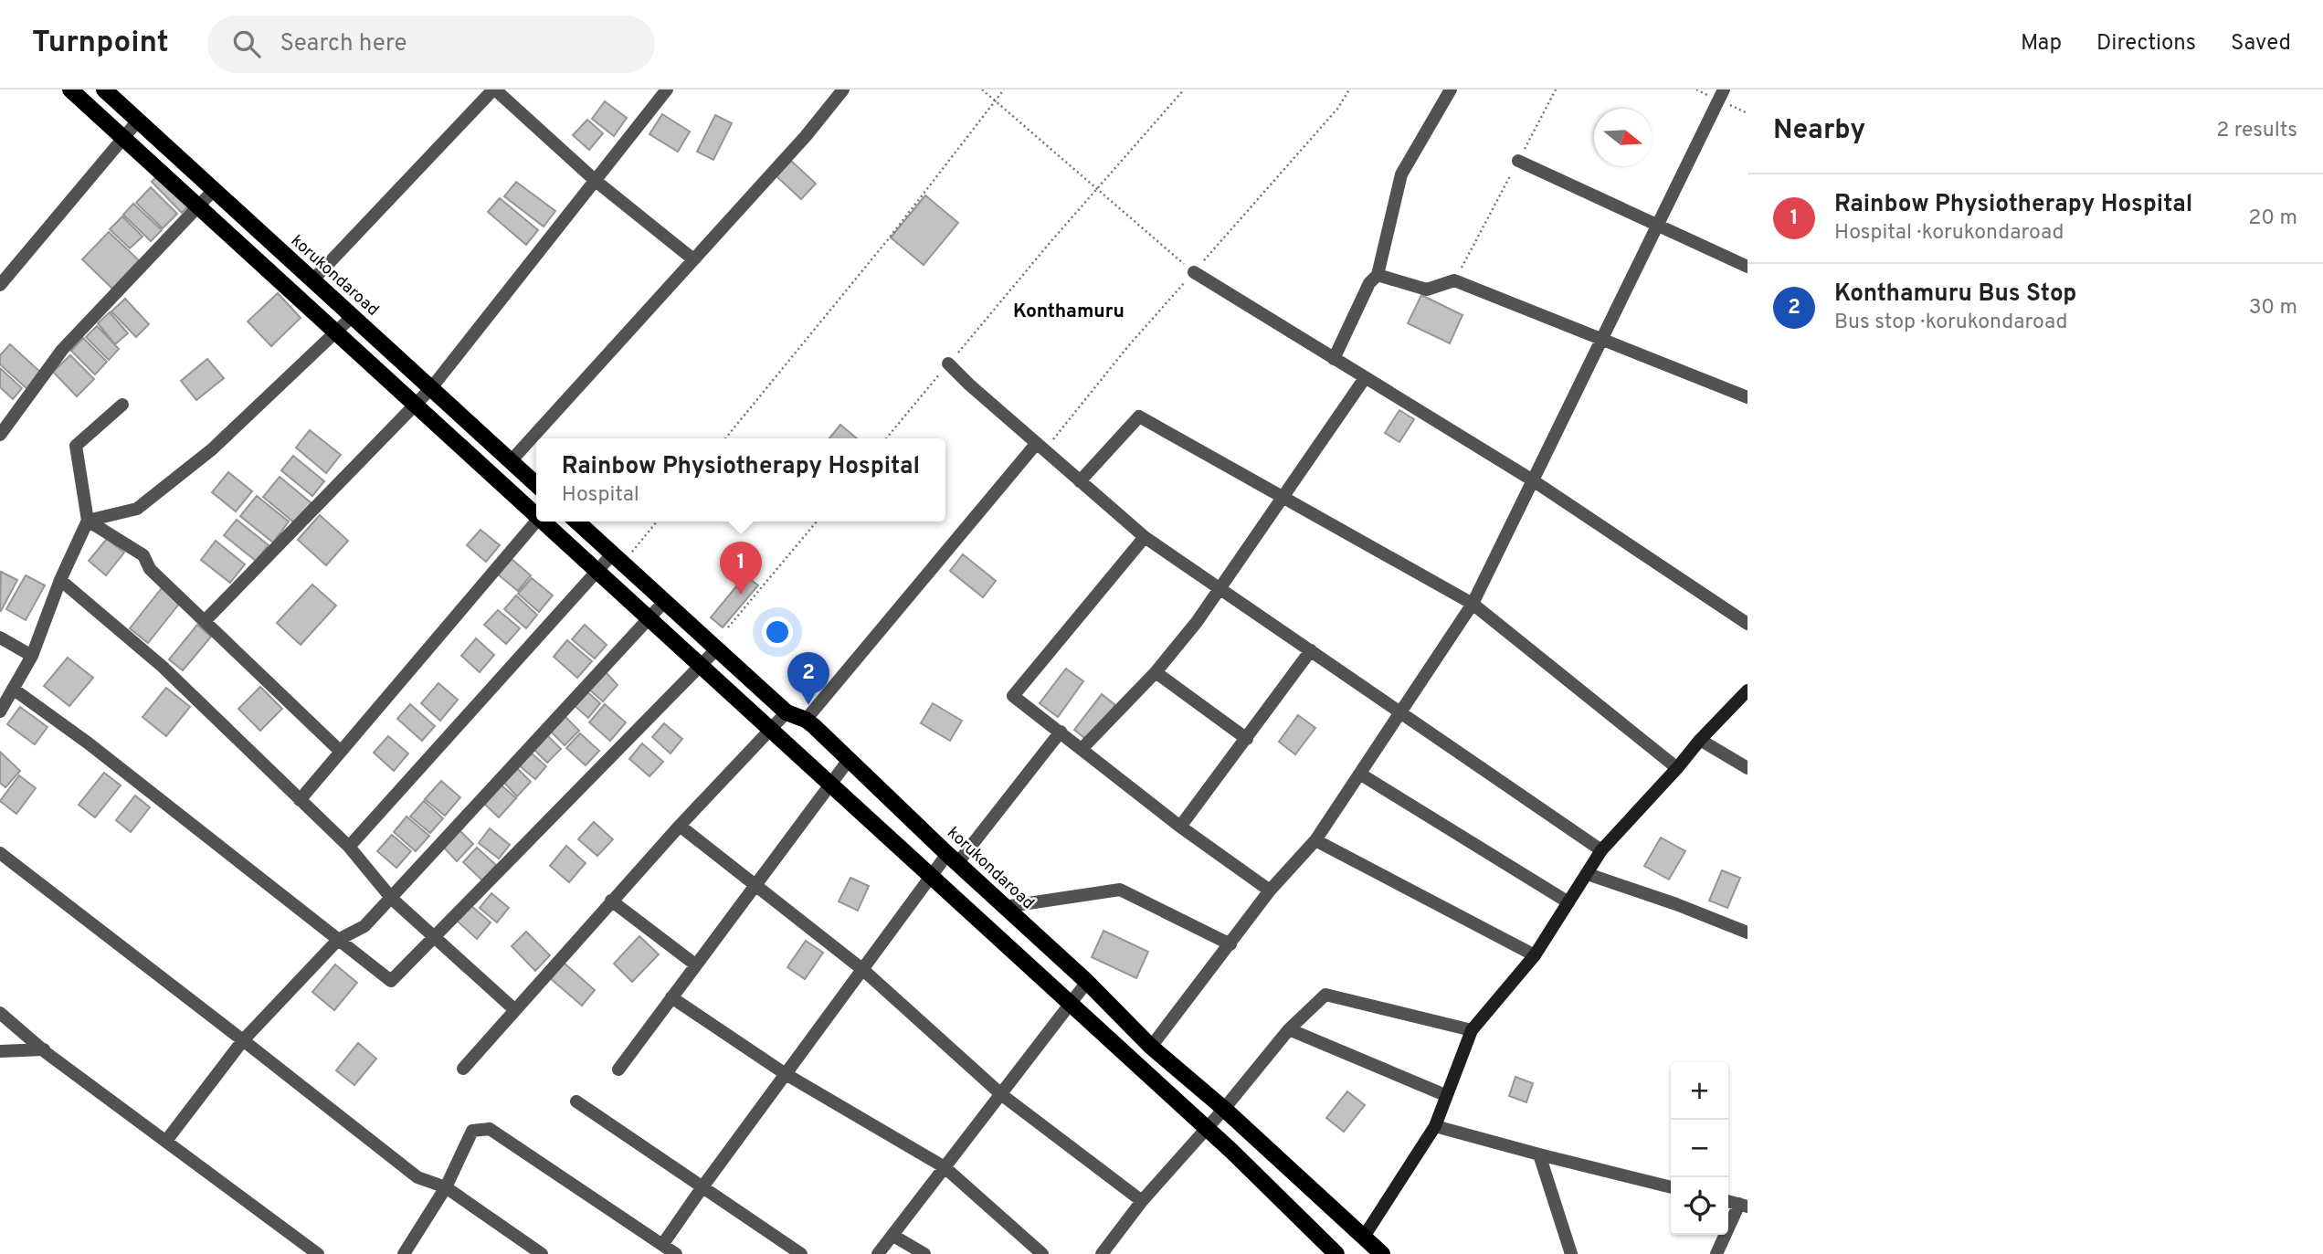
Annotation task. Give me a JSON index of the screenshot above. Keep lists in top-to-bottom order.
{
  "streets": {
    "main road": ["korukondaroad"]
  },
  "districts": ["Konthamuru"],
  "north": "right",
  "page": {
    "header": "Turnpoint",
    "search": "Search here",
    "nav": ["Map", "Directions", "Saved"],
    "heading": ["Nearby", "2 results"],
    "list": [
      {
        "mark": "1",
        "name": "Rainbow Physiotherapy Hospital",
        "note": "Hospital · korukondaroad",
        "value": "20 m"
      },
      {
        "mark": "2",
        "name": "Konthamuru Bus Stop",
        "note": "Bus stop · korukondaroad",
        "value": "30 m"
      }
    ],
    "popup": ["Rainbow Physiotherapy Hospital", "Hospital"],
    "pins": ["1", "2"],
    "map_buttons": ["+", "−"]
  }
}
